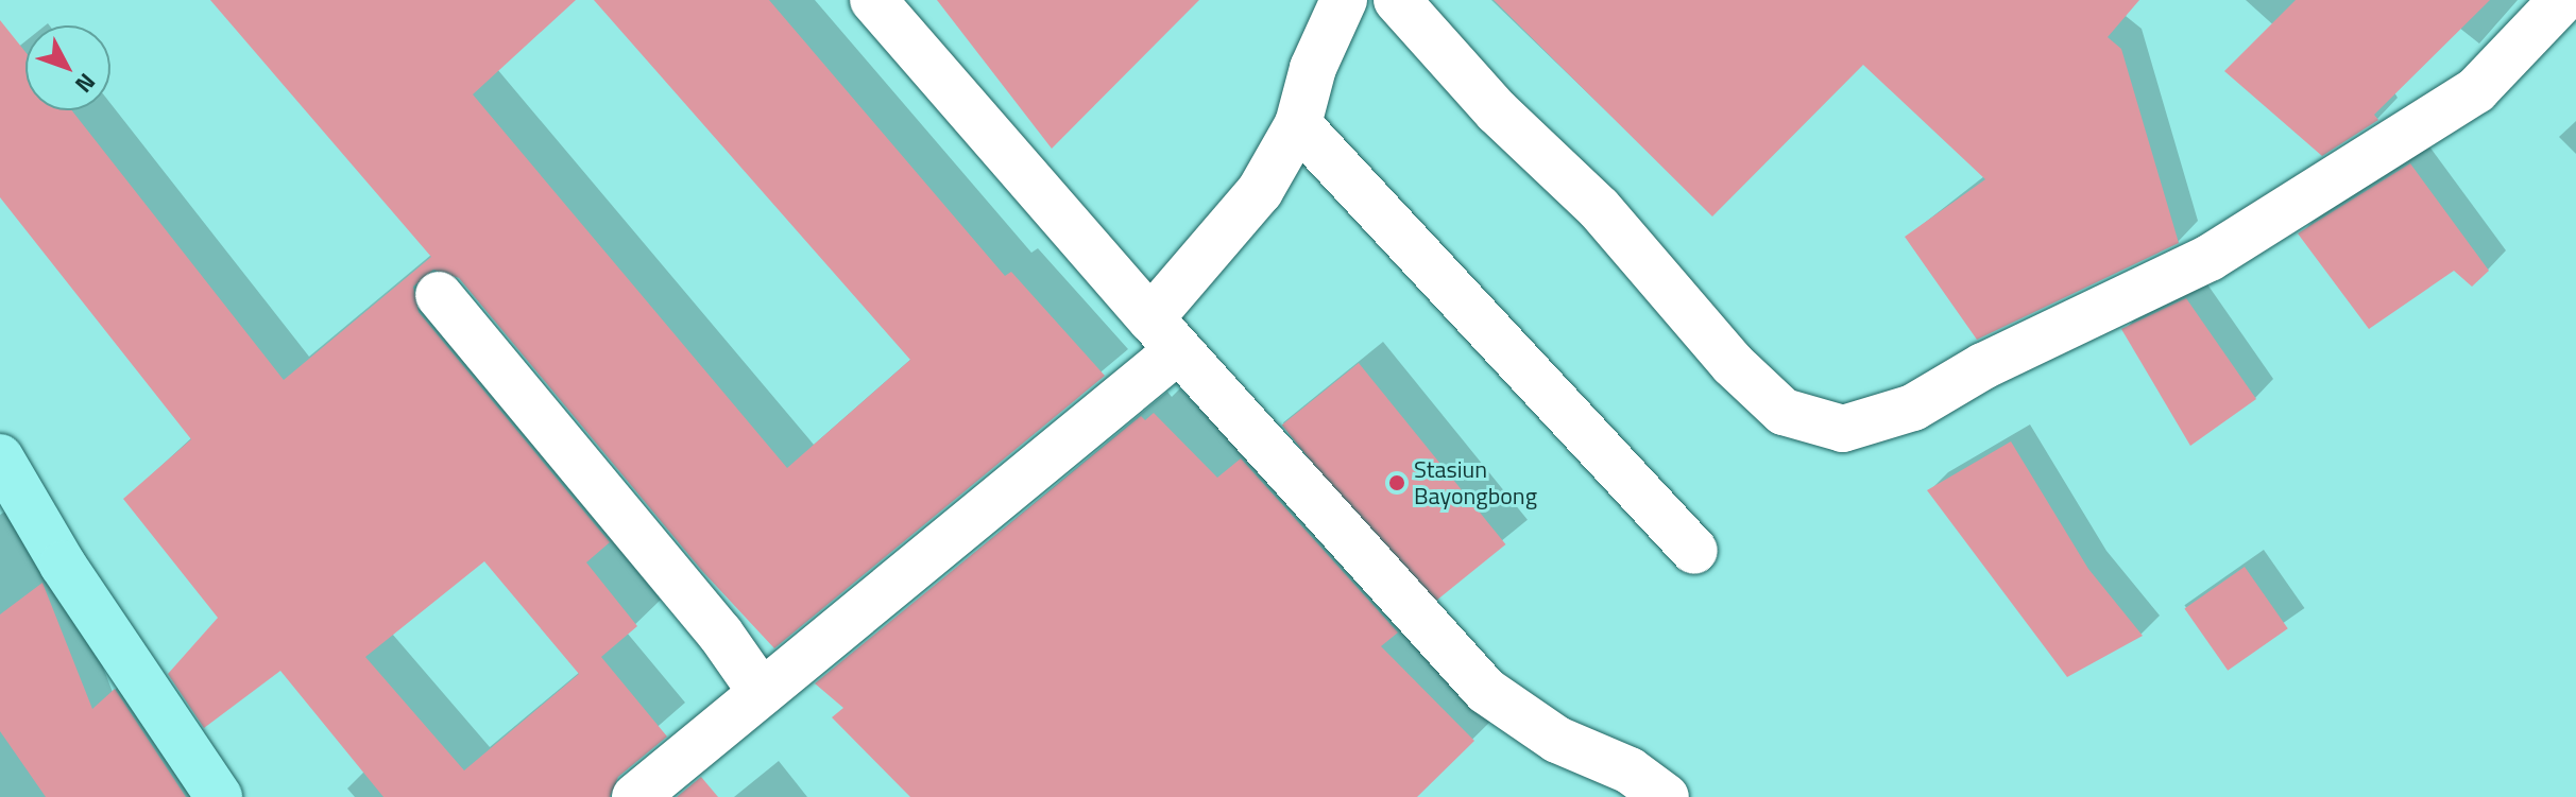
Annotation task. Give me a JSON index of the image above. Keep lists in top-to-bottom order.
{
  "places": ["Stasiun Bayongbong"],
  "north": "bottom right"
}
